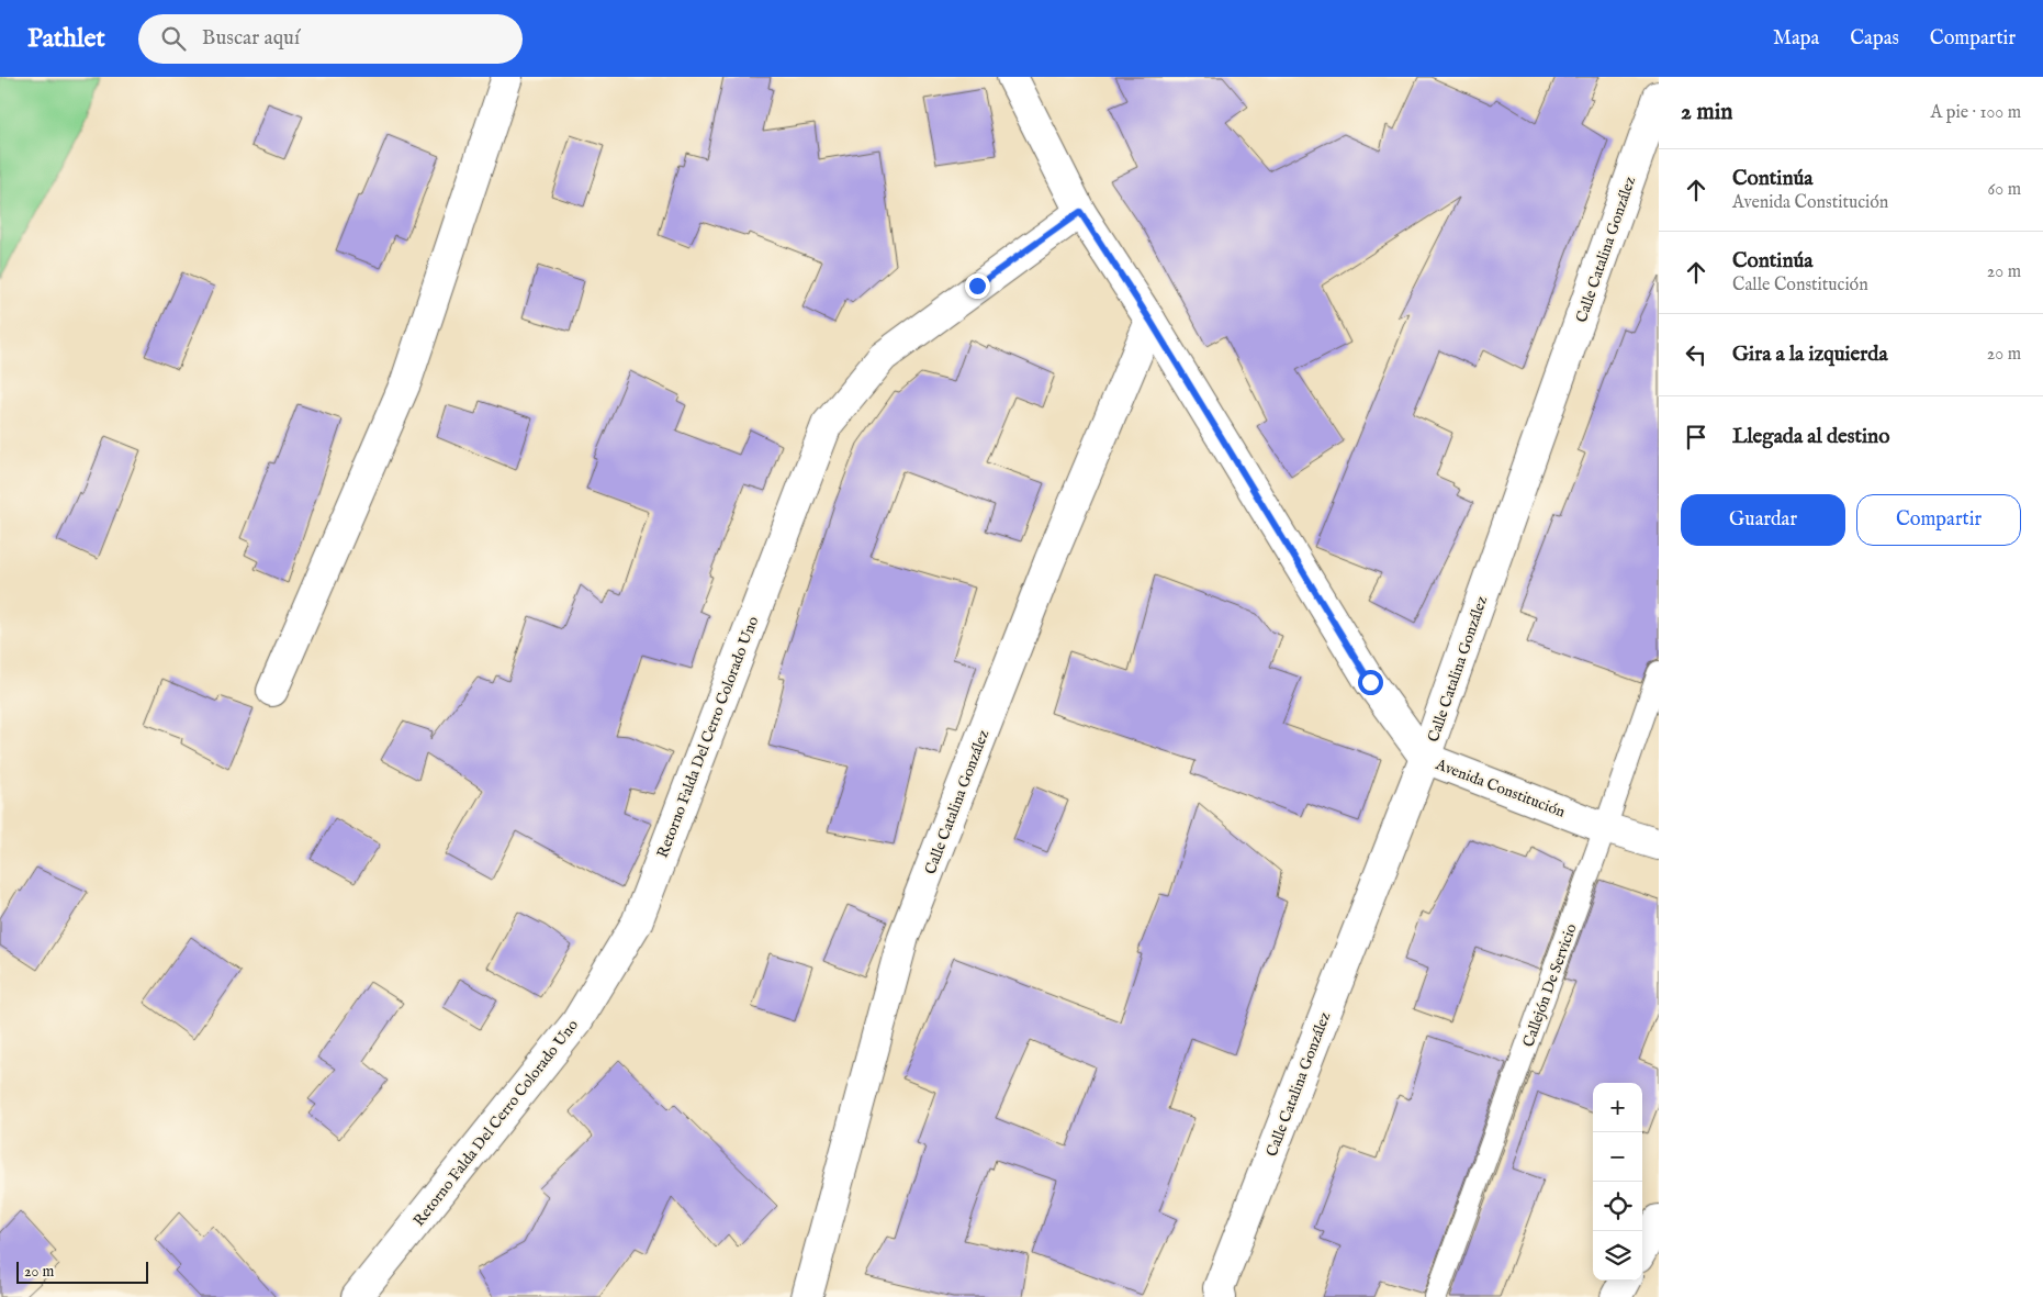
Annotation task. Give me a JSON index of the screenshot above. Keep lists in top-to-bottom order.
{
  "streets": {
    "street": ["Calle Catalina González", "Retorno Falda Del Cerro Colorado Uno", "Avenida Constitución"],
    "lane": ["Callejón De Servicio"]
  },
  "crossings": [
    ["Calle Catalina González", "Avenida Constitución"],
    ["Retorno Falda Del Cerro Colorado Uno", "Avenida Constitución"],
    ["Avenida Constitución", "Callejón De Servicio"]
  ],
  "scale_bar": "20 m",
  "page": {
    "header": "Pathlet",
    "search": "Buscar aquí",
    "nav": ["Mapa", "Capas", "Compartir"],
    "heading": ["2 min", "A pie · 100 m"],
    "list": [
      ["Continúa", "Avenida Constitución", "60 m"],
      ["Continúa", "Calle Constitución", "20 m"],
      ["Gira a la izquierda", "20 m"],
      "Llegada al destino"
    ],
    "buttons": ["Guardar", "Compartir"],
    "map_buttons": ["+", "−"],
    "scale": "20 m"
  }
}
